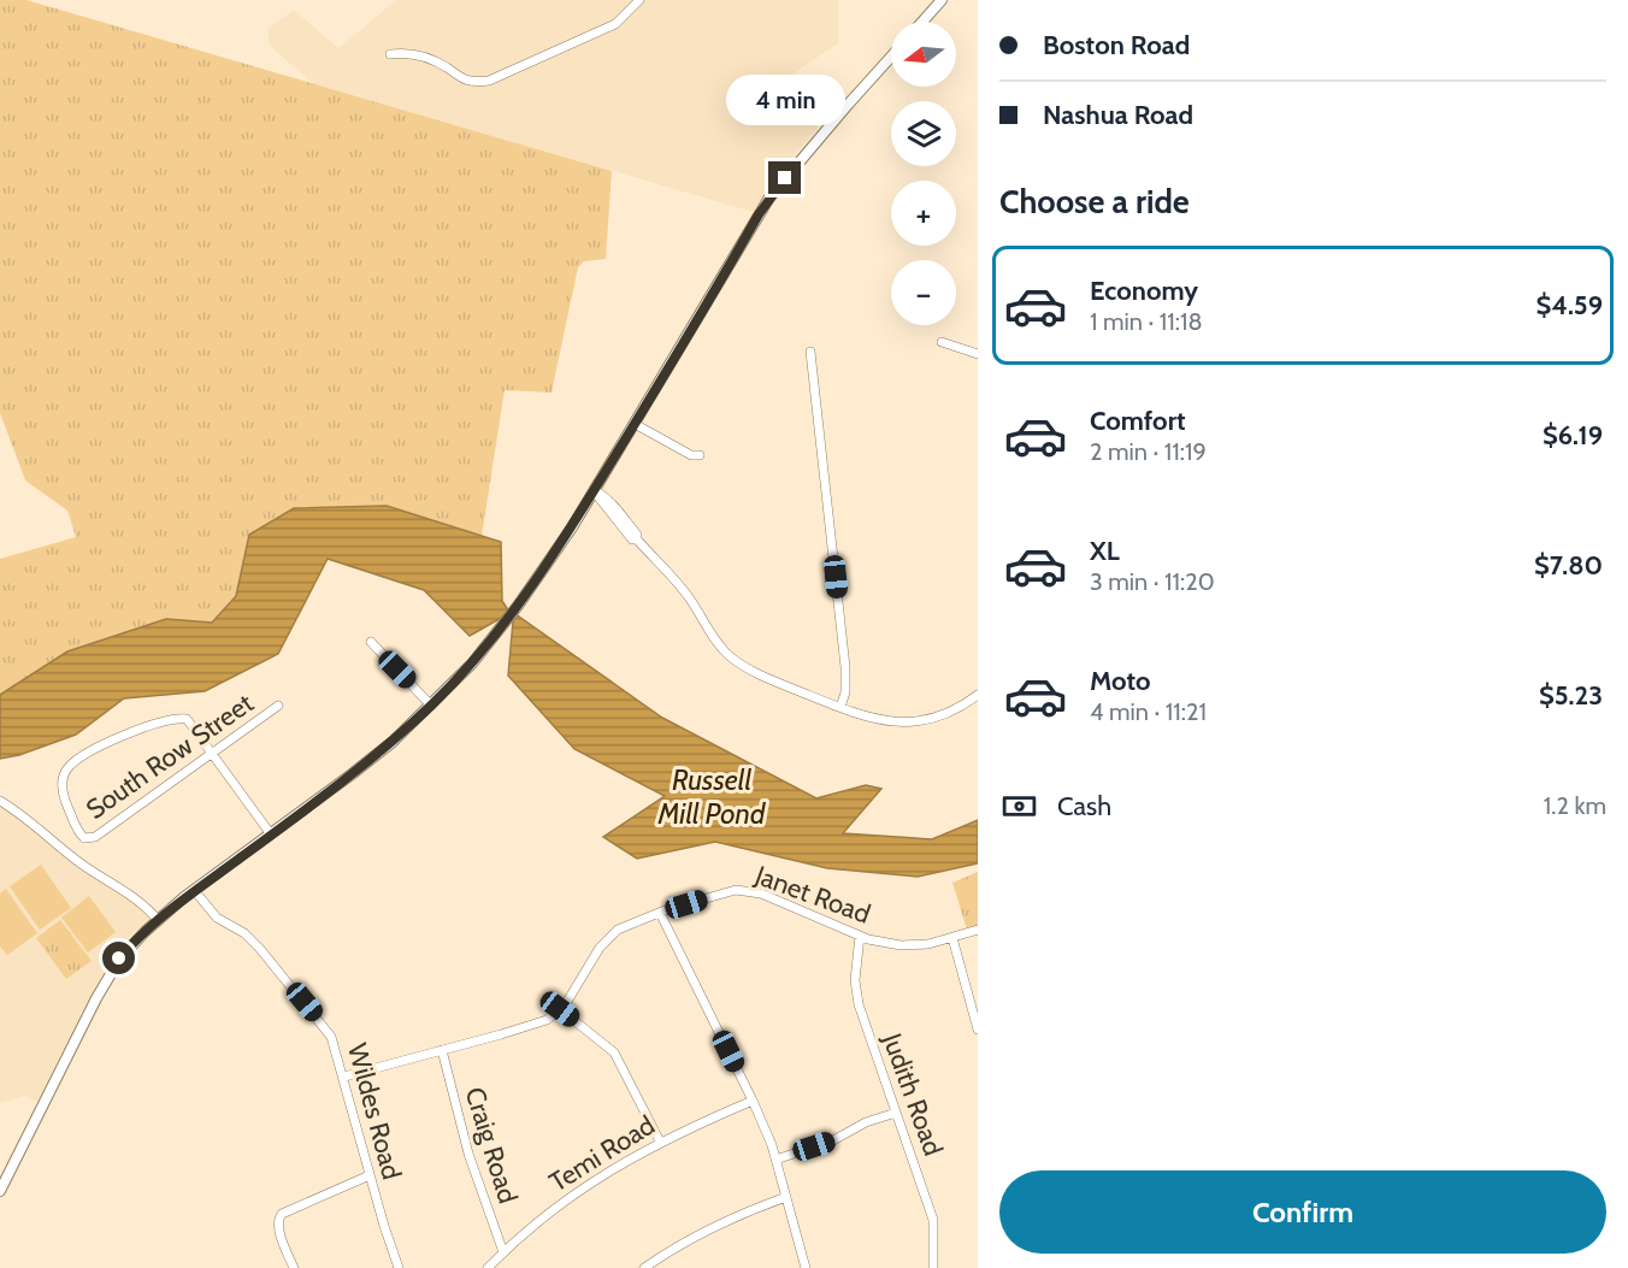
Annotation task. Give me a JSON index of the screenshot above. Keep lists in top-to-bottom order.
{
  "streets": {
    "street": [
      "South Row Street",
      "Janet Road",
      "Judith Road",
      "Wildes Road",
      "Craig Road",
      "Temi Road"
    ]
  },
  "crossings": [
    ["Janet Road", "Judith Road"],
    ["Janet Road", "Wildes Road"],
    ["Janet Road", "Craig Road"],
    ["Craig Road", "Temi Road"]
  ],
  "water": ["Russell Mill Pond"],
  "north": "left",
  "page": {
    "banner": ["Boston Road", "Nashua Road"],
    "map_buttons": ["+", "−"],
    "bubble": "4 min",
    "heading": "Choose a ride",
    "list": [
      {
        "name": "Economy",
        "note": "1 min · 11:18",
        "value": "$4.59"
      },
      {
        "name": "Comfort",
        "note": "2 min · 11:19",
        "value": "$6.19"
      },
      {
        "name": "XL",
        "note": "3 min · 11:20",
        "value": "$7.80"
      },
      {
        "name": "Moto",
        "note": "4 min · 11:21",
        "value": "$5.23"
      }
    ],
    "pay": ["Cash", "1.2 km"],
    "buttons": "Confirm"
  }
}
